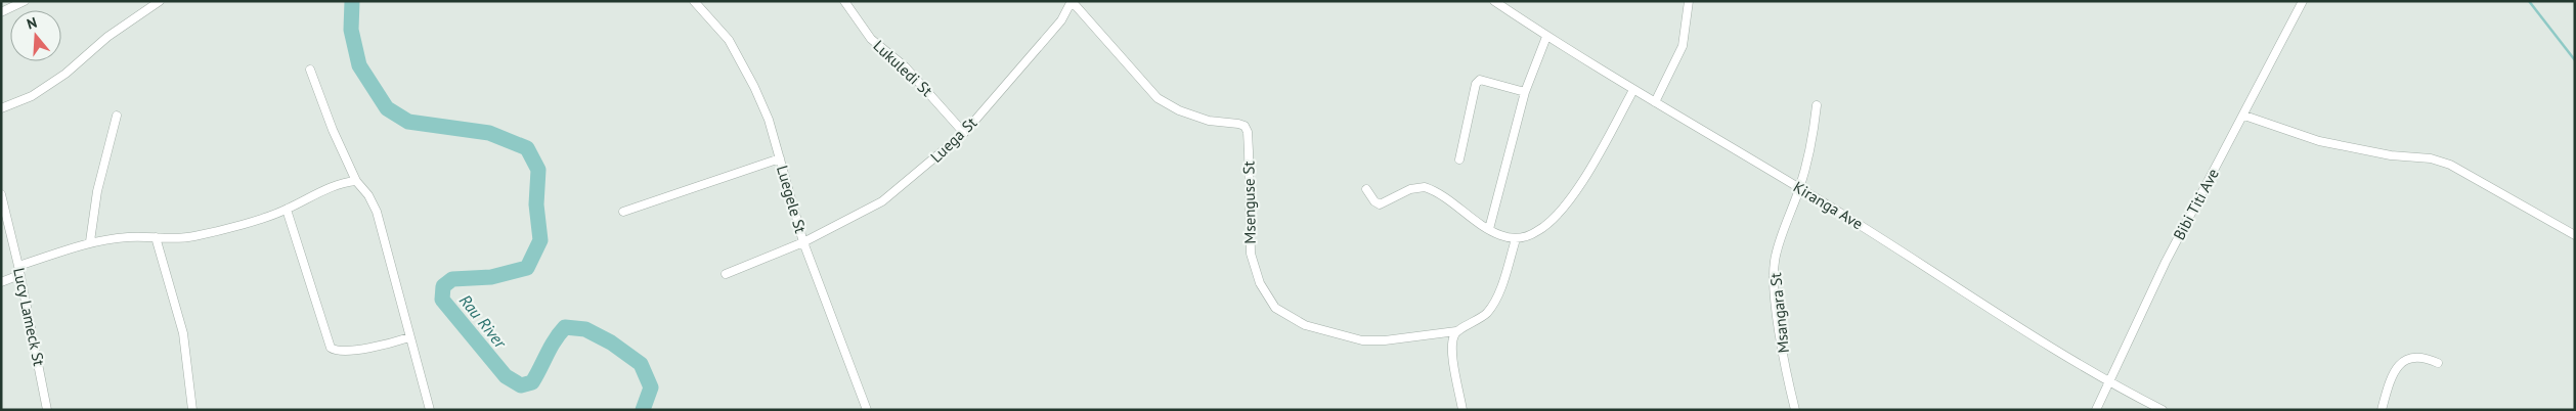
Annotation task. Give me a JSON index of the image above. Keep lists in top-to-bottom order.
{
  "streets": {
    "street": [
      "Lukuledi St",
      "Luega St",
      "Luegele St",
      "Msenguse St",
      "Bibi Titi Ave",
      "Kiranga Ave",
      "Msangara St",
      "Lucy Lameck St"
    ]
  },
  "crossings": [
    ["Lukuledi St", "Luega St"],
    ["Luega St", "Luegele St"],
    ["Luega St", "Msenguse St"],
    ["Bibi Titi Ave", "Kiranga Ave"],
    ["Kiranga Ave", "Msangara St"]
  ],
  "water": ["Rau River"],
  "north": "top"
}
